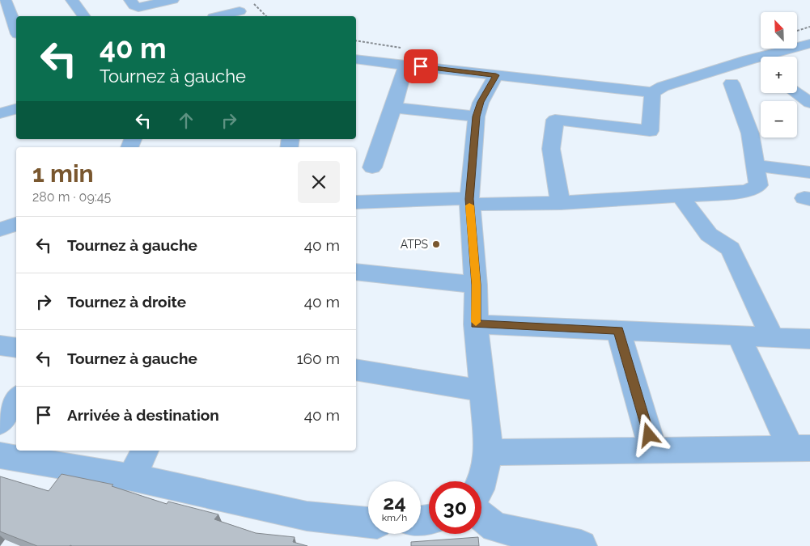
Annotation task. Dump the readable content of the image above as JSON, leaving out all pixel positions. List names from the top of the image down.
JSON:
{
  "places": ["ATPS"],
  "north": "top left",
  "page": {
    "map_buttons": ["+", "−"],
    "turn": ["40 m", "Tournez à gauche"],
    "heading": ["1 min", "280 m · 09:45"],
    "list": [
      {
        "name": "Tournez à gauche",
        "value": "40 m"
      },
      {
        "name": "Tournez à droite",
        "value": "40 m"
      },
      {
        "name": "Tournez à gauche",
        "value": "160 m"
      },
      {
        "name": "Arrivée à destination",
        "value": "40 m"
      }
    ],
    "speed": "24 km/h",
    "limit": "30"
  }
}
